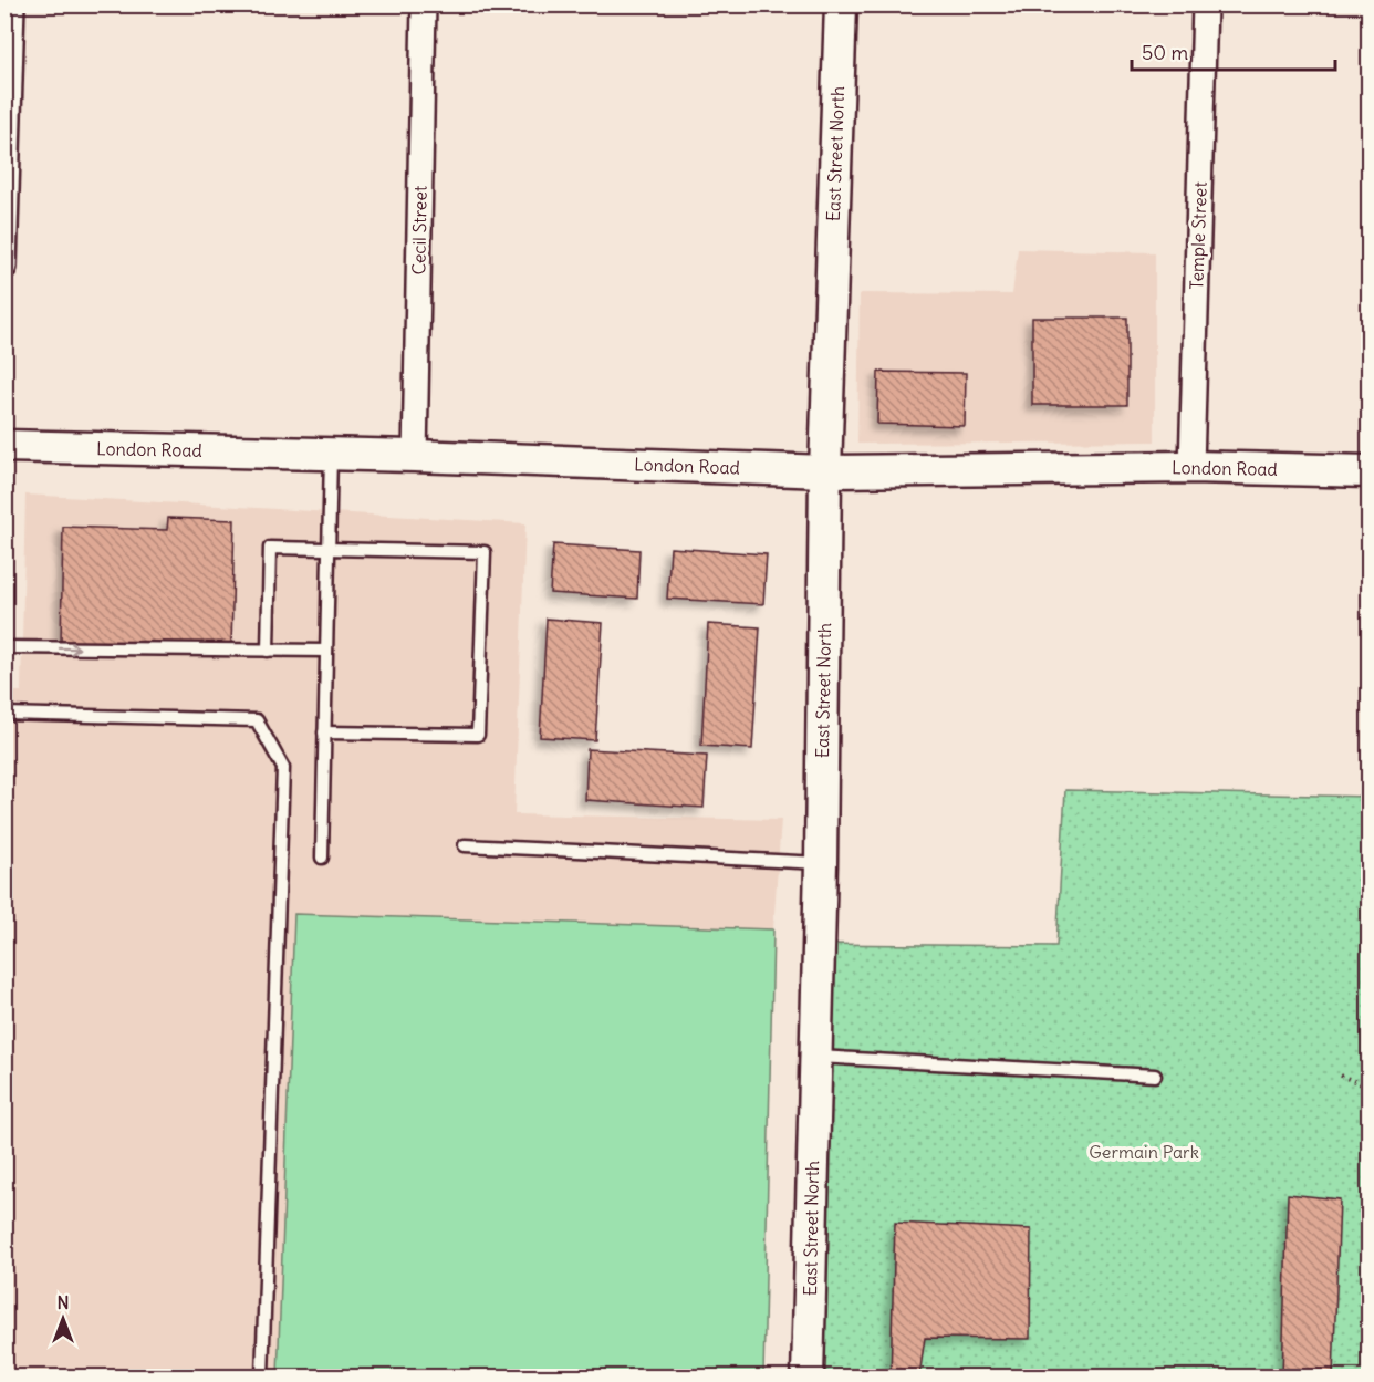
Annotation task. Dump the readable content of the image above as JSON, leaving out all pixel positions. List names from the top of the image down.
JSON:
{
  "streets": {
    "street": [
      "East Street North",
      "Cecil Street",
      "Temple Street",
      "London Road"
    ]
  },
  "crossings": [
    ["East Street North", "London Road"],
    ["Cecil Street", "London Road"],
    ["Temple Street", "London Road"]
  ],
  "parks": ["Germain Park"],
  "scale_bar": "50 m",
  "north": "top"
}
